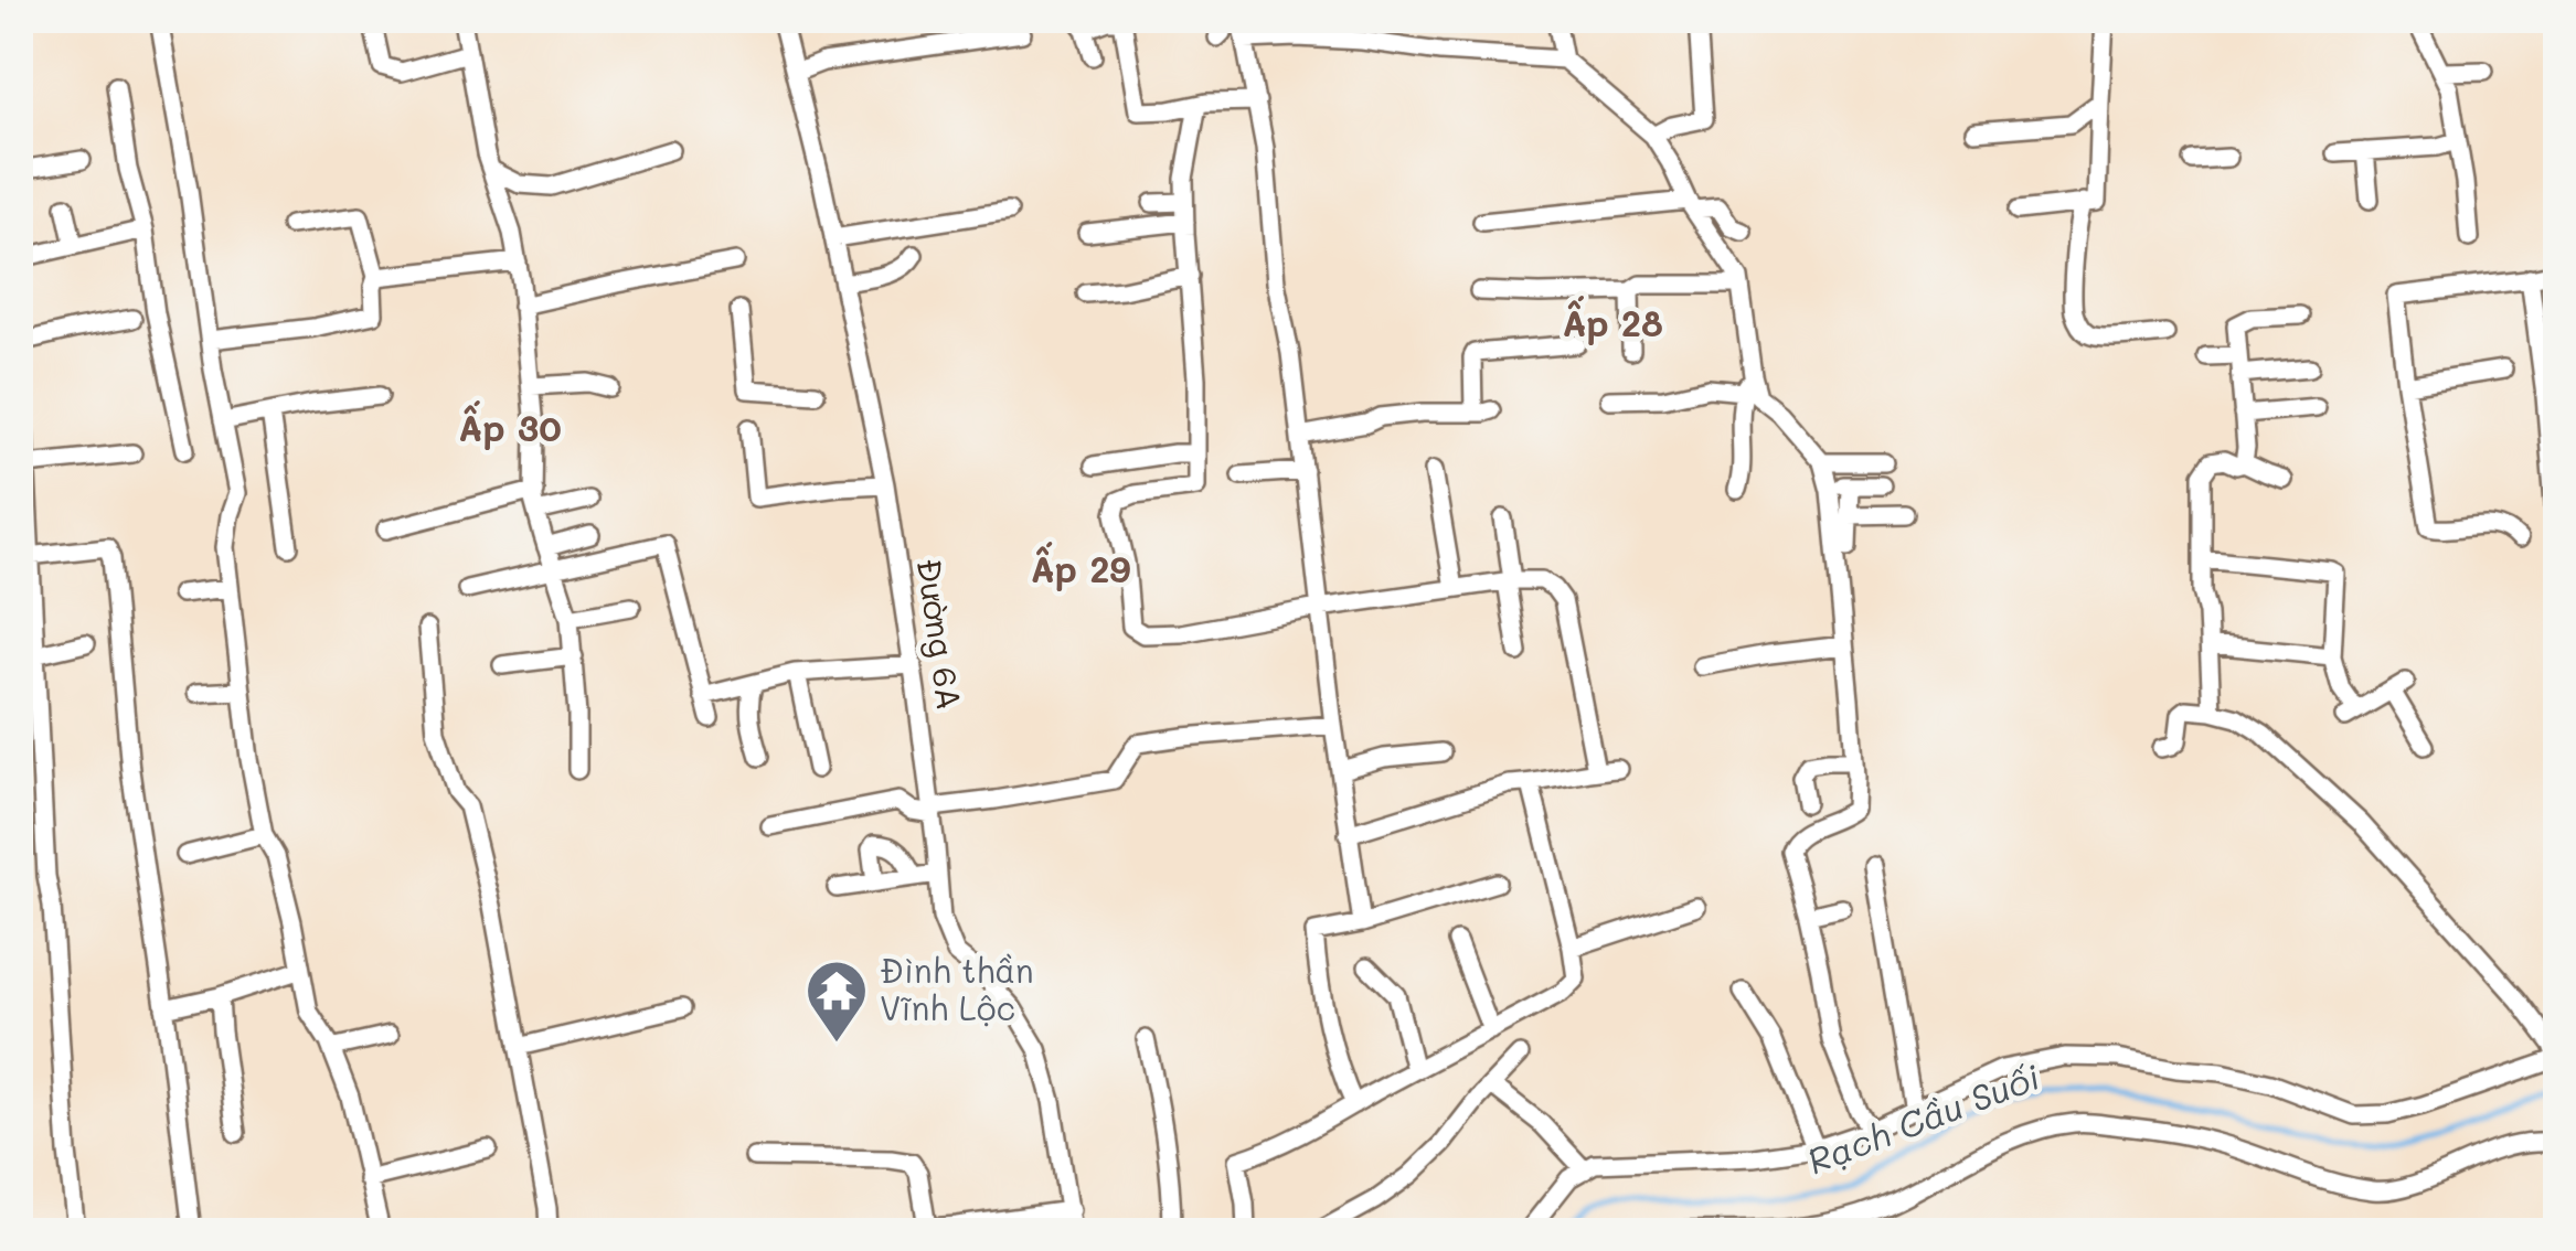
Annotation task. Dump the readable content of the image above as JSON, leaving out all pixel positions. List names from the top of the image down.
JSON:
{
  "streets": {
    "street": ["Đường 6A"]
  },
  "districts": ["Ấp 28", "Ấp 30", "Ấp 29"],
  "water": ["Rạch Cầu Suối"],
  "places": {
    "temple": ["Đình thần Vĩnh Lộc"]
  }
}
